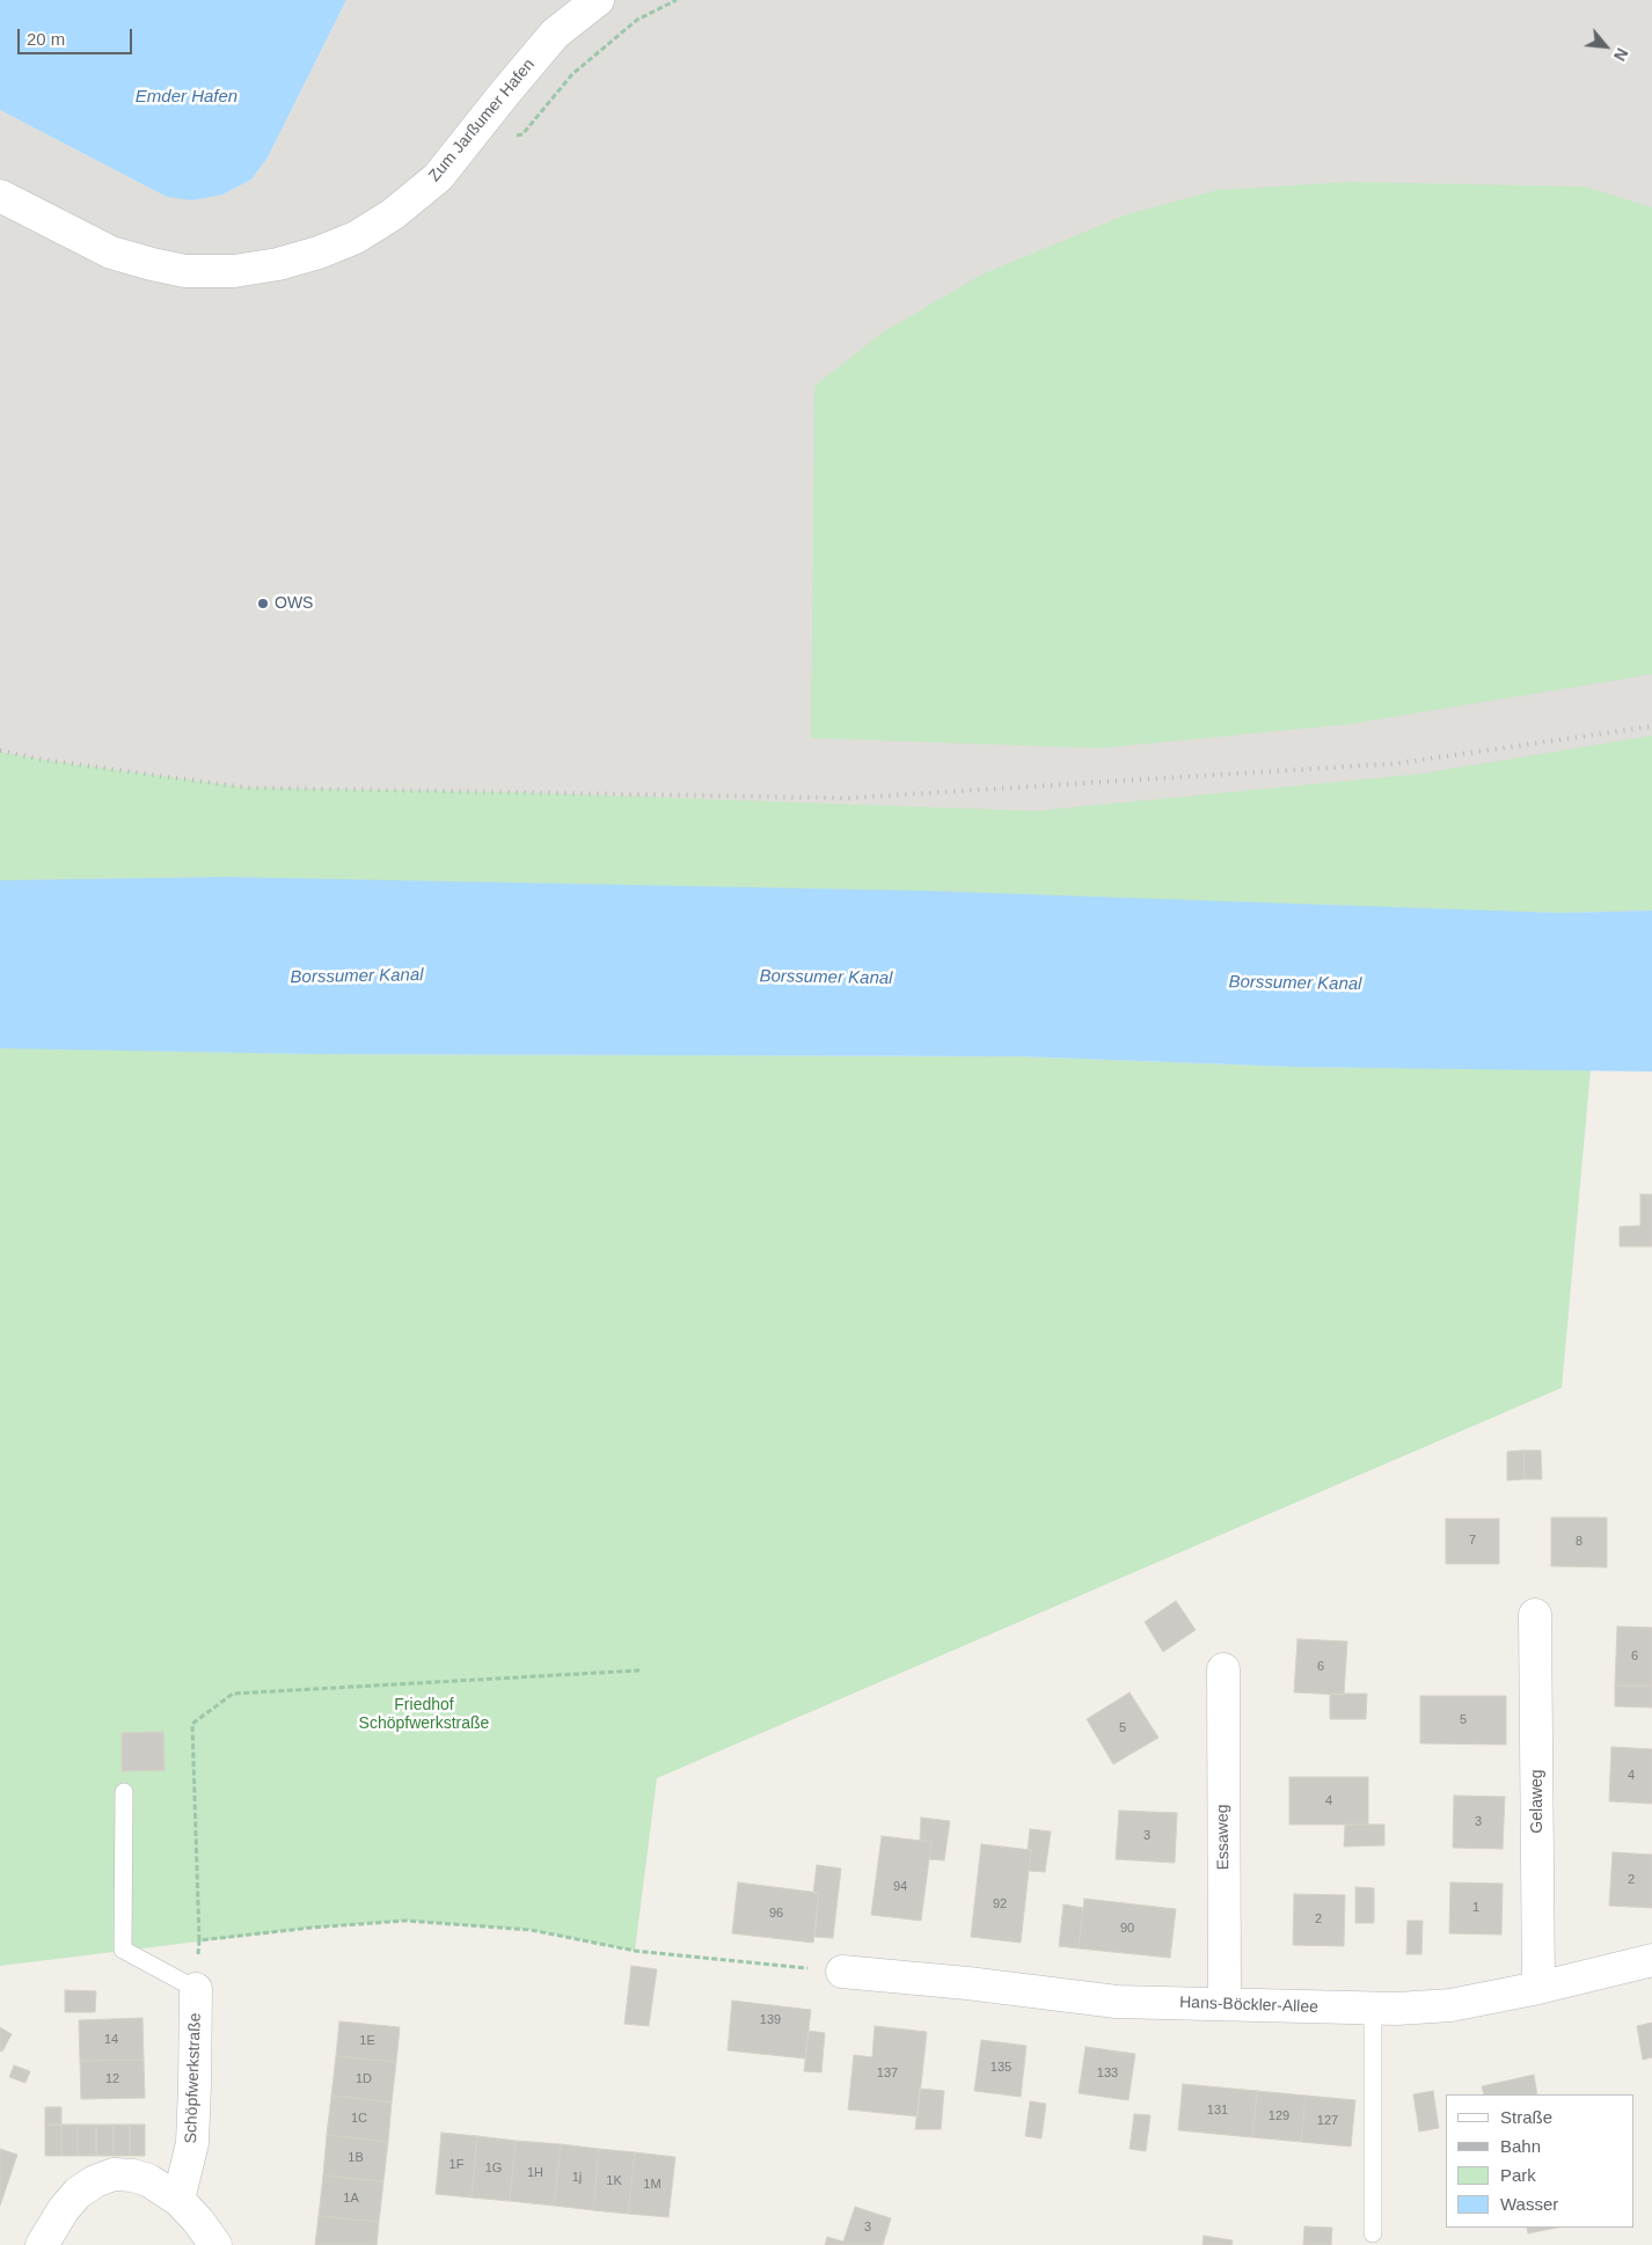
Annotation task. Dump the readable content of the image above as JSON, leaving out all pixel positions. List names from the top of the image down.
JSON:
{
  "streets": {
    "street": [
      "Zum Jarßumer Hafen",
      "Gelaweg",
      "Essaweg",
      "Hans-Böckler-Allee",
      "Schöpfwerkstraße"
    ]
  },
  "crossings": [
    ["Gelaweg", "Hans-Böckler-Allee"],
    ["Essaweg", "Hans-Böckler-Allee"]
  ],
  "water": ["Emder Hafen", "Borssumer Kanal"],
  "parks": ["Friedhof Schöpfwerkstraße"],
  "places": ["OWS"],
  "house_numbers": [
    "7",
    "8",
    "6",
    "6",
    "5",
    "5",
    "4",
    "4",
    "3",
    "3",
    "2",
    "94",
    "92",
    "1",
    "96",
    "2",
    "90",
    "139",
    "14",
    "1E",
    "135",
    "137",
    "133",
    "12",
    "1D",
    "131",
    "129",
    "1C",
    "127",
    "1B",
    "1F",
    "1G",
    "1H",
    "1j",
    "1K",
    "1M",
    "1A",
    "3"
  ],
  "legend": [
    "Straße",
    "Bahn",
    "Park",
    "Wasser"
  ],
  "scale_bar": "20 m",
  "north": "bottom right"
}
